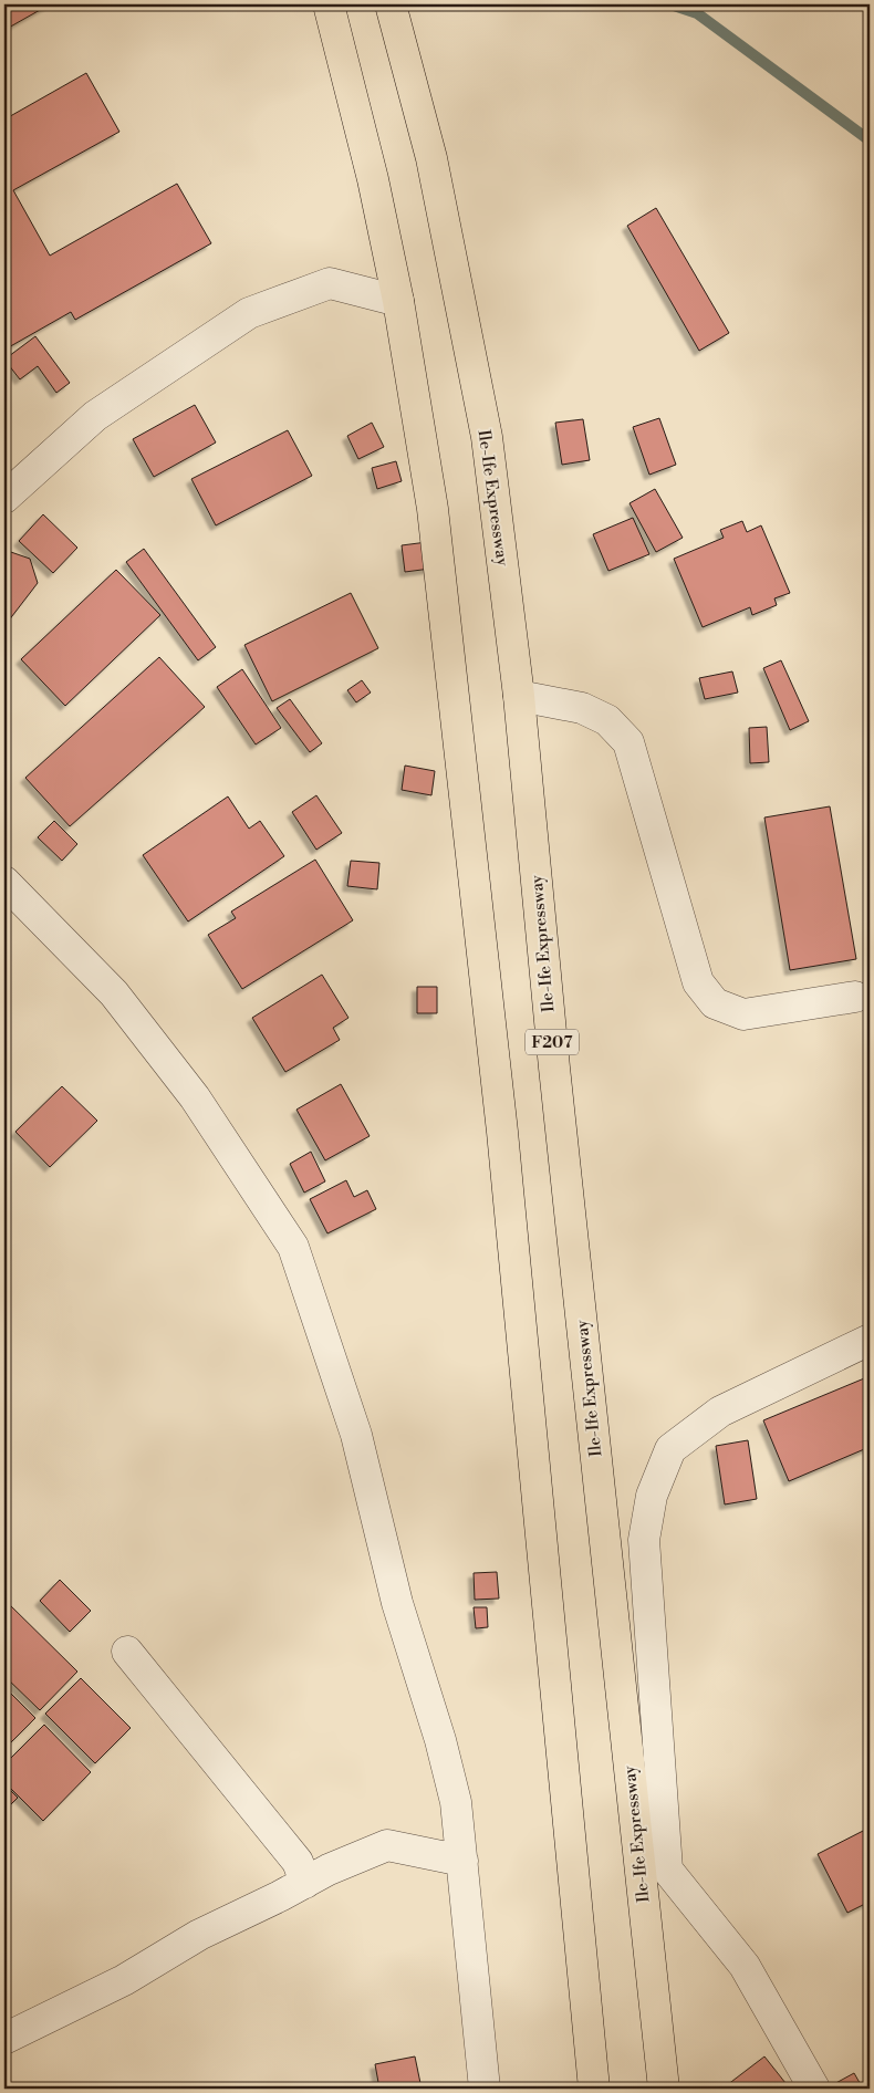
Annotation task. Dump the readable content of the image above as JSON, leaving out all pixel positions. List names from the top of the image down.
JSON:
{
  "streets": {
    "main road": ["Ile-Ife Expressway", "F207"]
  }
}
